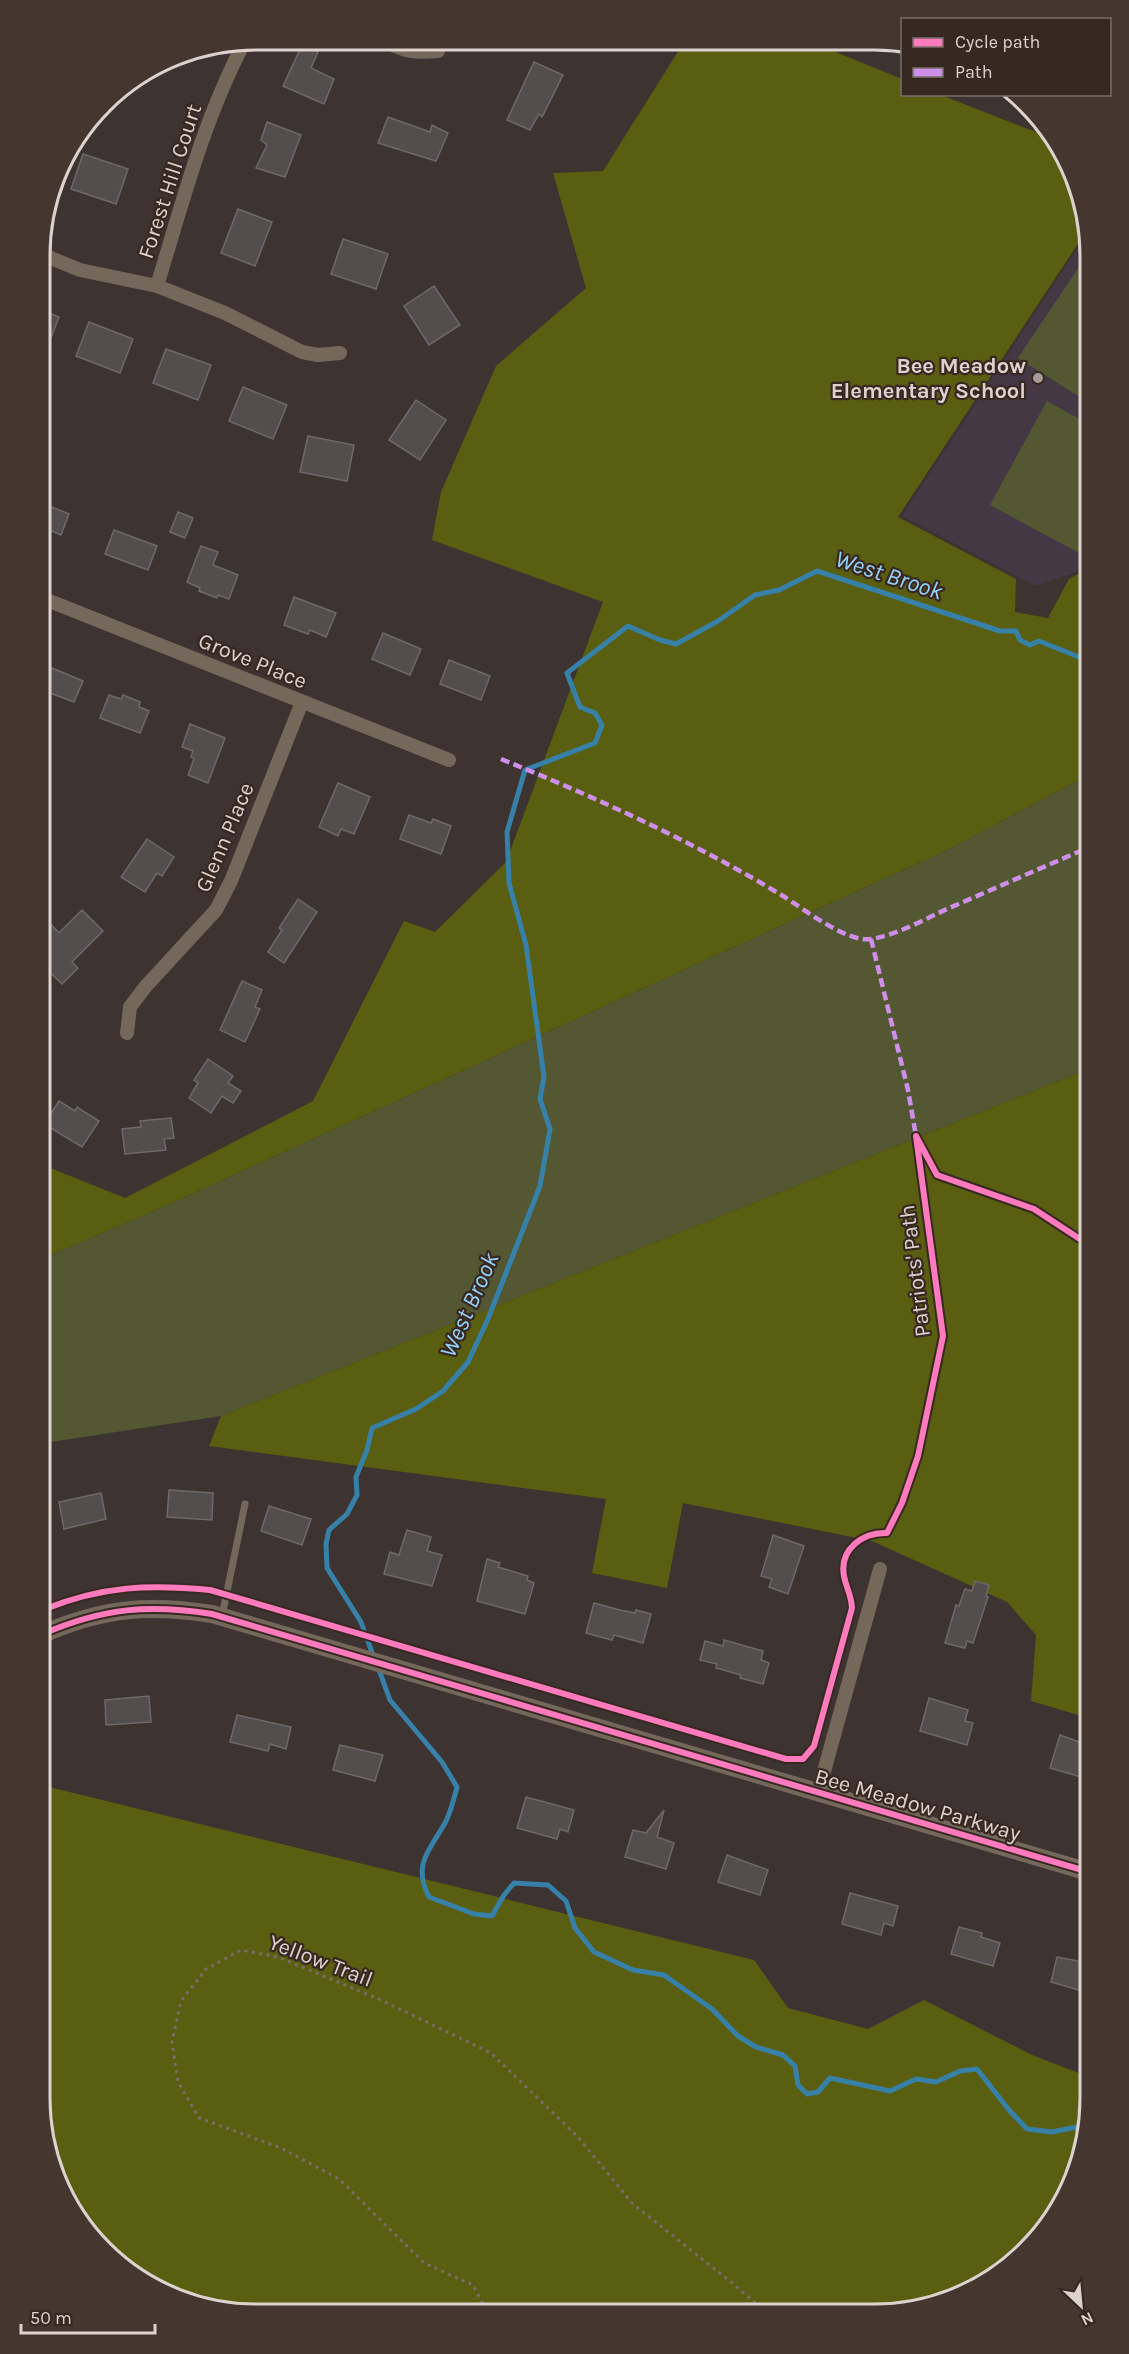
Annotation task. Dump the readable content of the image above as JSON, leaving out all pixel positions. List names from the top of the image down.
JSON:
{
  "streets": {
    "street": [
      "Forest Hill Court",
      "Grove Place",
      "Glenn Place",
      "Bee Meadow Parkway"
    ],
    "path": ["Yellow Trail"],
    "cycle path": ["Patriots' Path"]
  },
  "crossings": [
    ["Grove Place", "Glenn Place"]
  ],
  "water": ["West Brook"],
  "places": ["Bee Meadow Elementary School"],
  "legend": ["Cycle path", "Path"],
  "scale_bar": "50 m",
  "north": "bottom right"
}
